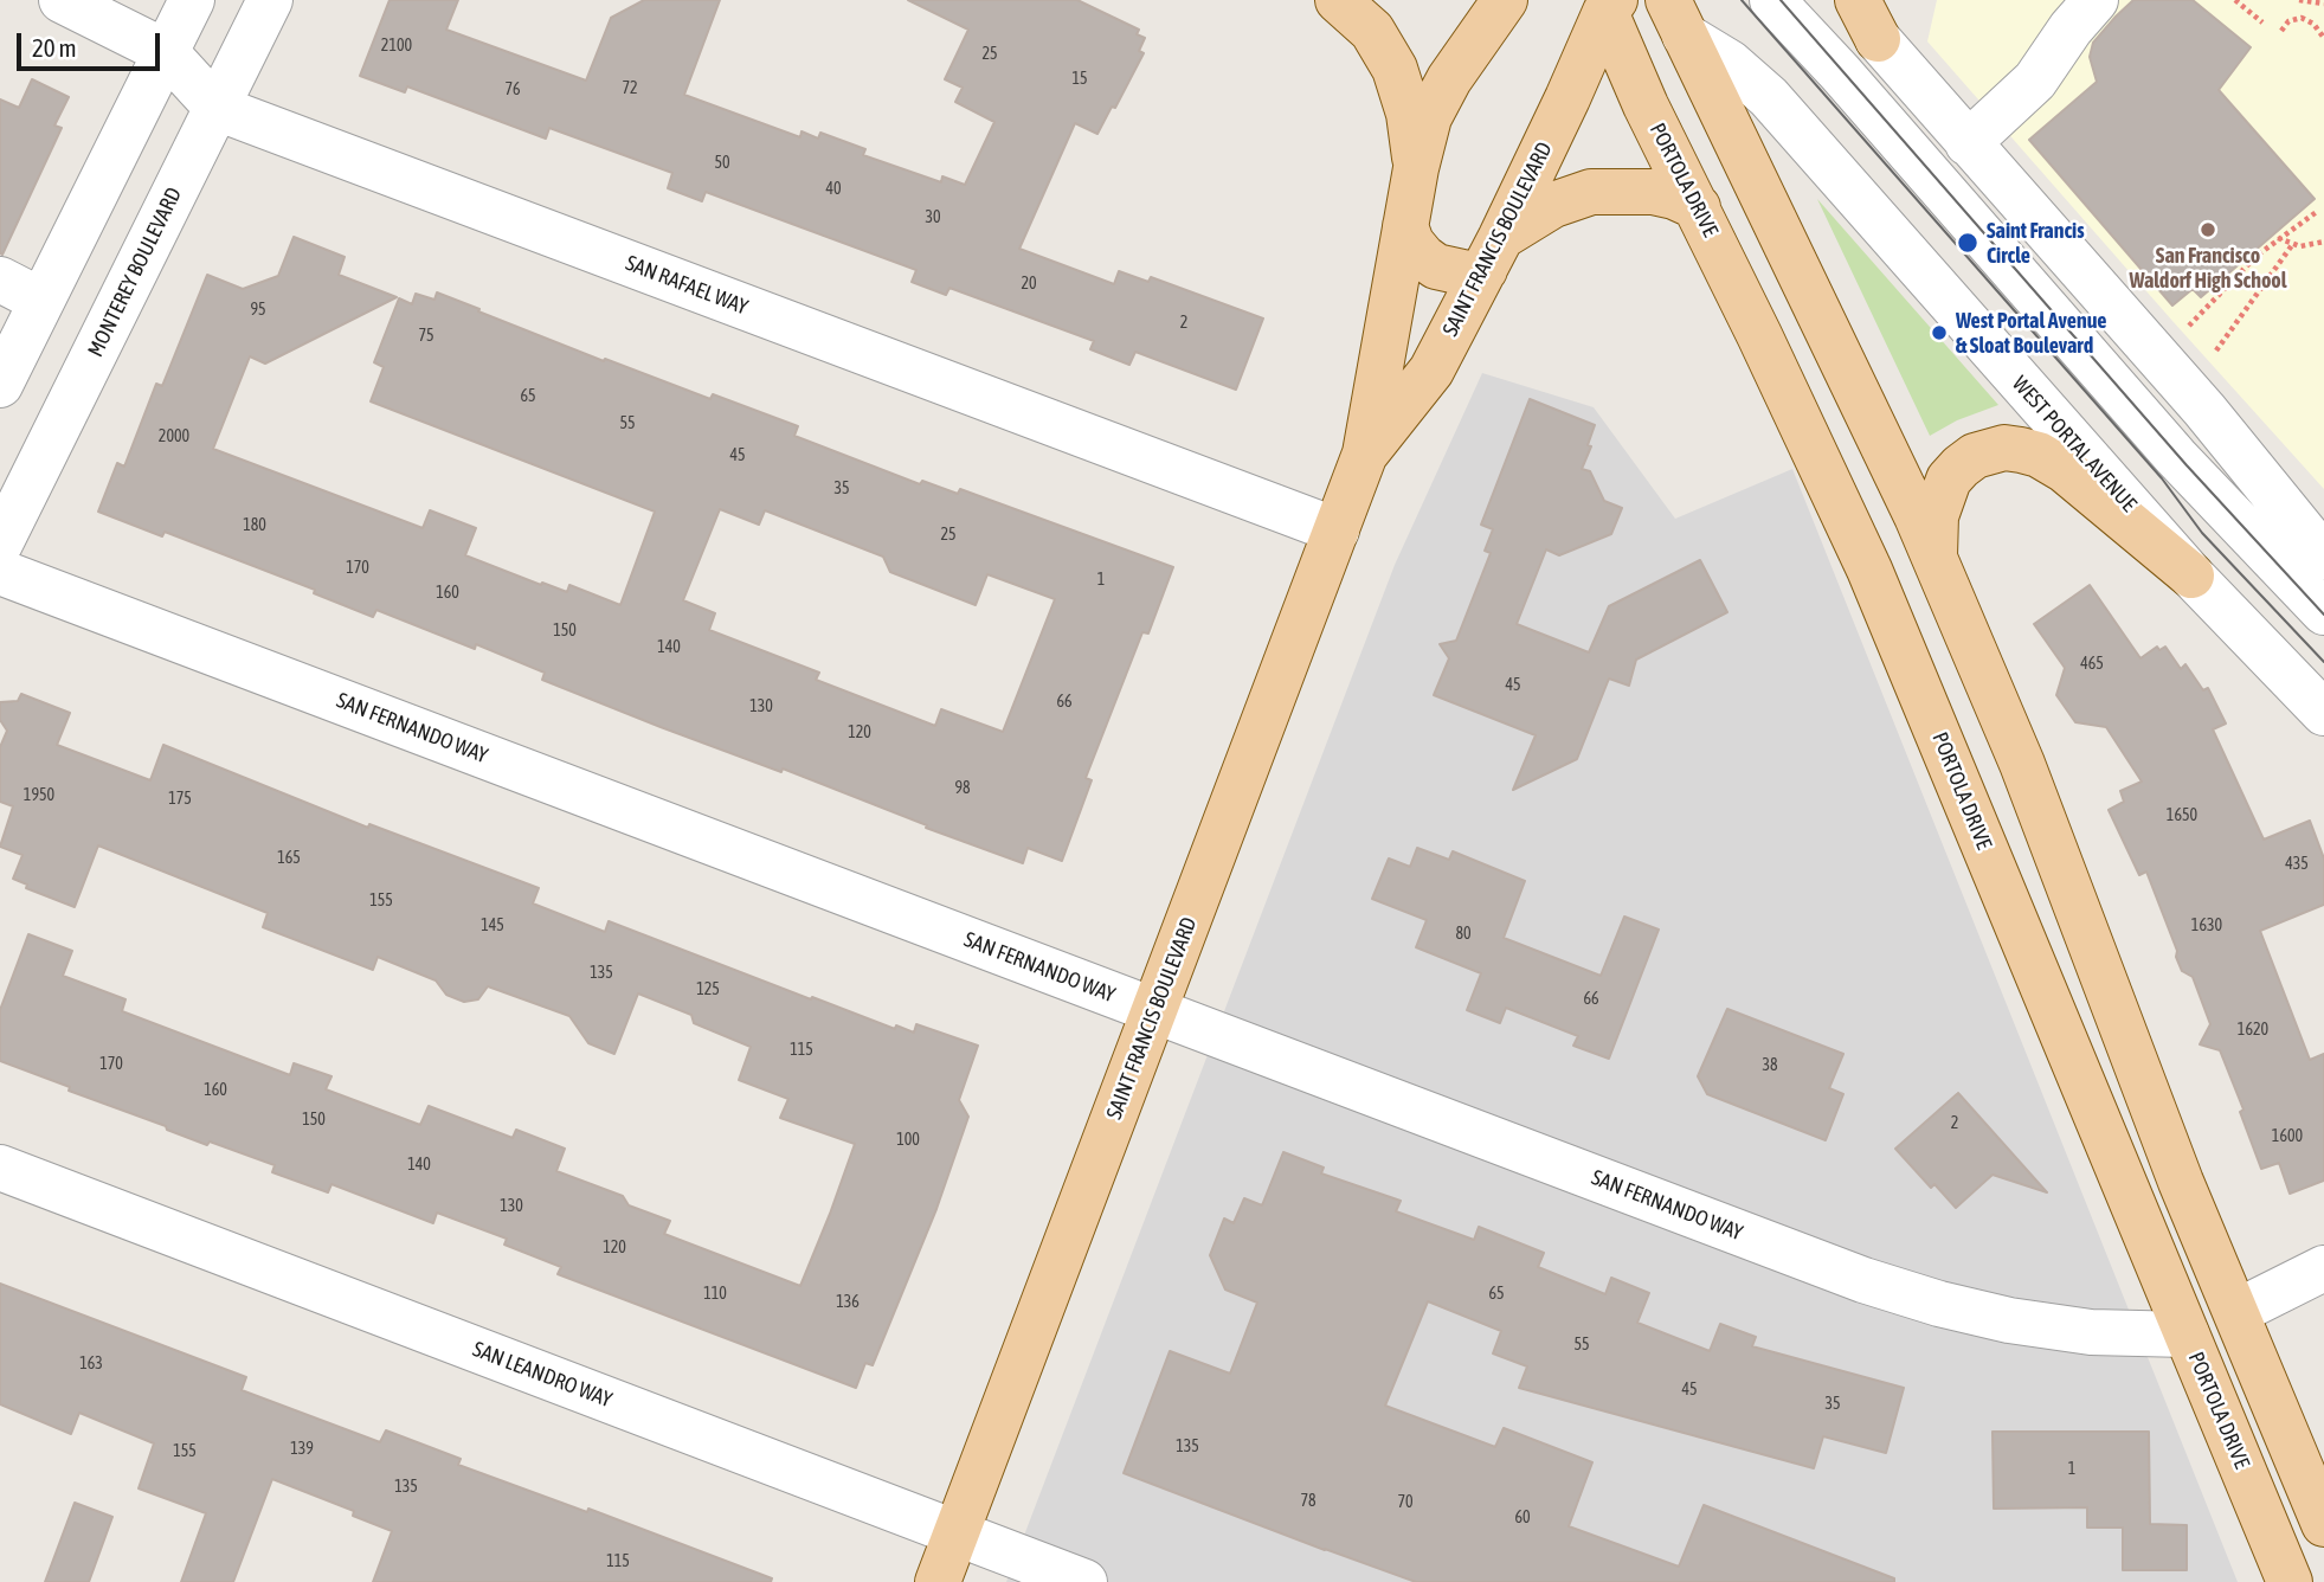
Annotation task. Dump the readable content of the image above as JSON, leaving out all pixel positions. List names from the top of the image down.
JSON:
{
  "streets": {
    "main road": ["PORTOLA DRIVE", "SAINT FRANCIS BOULEVARD"],
    "street": [
      "MONTEREY BOULEVARD",
      "SAN RAFAEL WAY",
      "WEST PORTAL AVENUE",
      "SAN FERNANDO WAY",
      "SAN LEANDRO WAY"
    ]
  },
  "crossings": [
    ["PORTOLA DRIVE", "SAINT FRANCIS BOULEVARD"],
    ["PORTOLA DRIVE", "SAN FERNANDO WAY"],
    ["SAINT FRANCIS BOULEVARD", "SAN RAFAEL WAY"],
    ["SAINT FRANCIS BOULEVARD", "SAN FERNANDO WAY"],
    ["SAINT FRANCIS BOULEVARD", "SAN LEANDRO WAY"],
    ["MONTEREY BOULEVARD", "SAN RAFAEL WAY"]
  ],
  "places": ["San Francisco Waldorf High School", "Saint Francis Circle", "West Portal Avenue & Sloat Boulevard"],
  "house_numbers": [
    "2100",
    "25",
    "15",
    "72",
    "76",
    "50",
    "40",
    "30",
    "20",
    "95",
    "2",
    "75",
    "65",
    "55",
    "2000",
    "45",
    "35",
    "180",
    "25",
    "170",
    "1",
    "160",
    "150",
    "140",
    "465",
    "45",
    "66",
    "130",
    "120",
    "98",
    "1950",
    "175",
    "1650",
    "165",
    "435",
    "155",
    "145",
    "1630",
    "80",
    "135",
    "125",
    "66",
    "1620",
    "115",
    "170",
    "38",
    "160",
    "150",
    "2",
    "1600",
    "100",
    "140",
    "130",
    "120",
    "110",
    "65",
    "136",
    "55",
    "163",
    "45",
    "35",
    "135",
    "139",
    "155",
    "1",
    "135",
    "78",
    "70",
    "60",
    "115"
  ],
  "scale_bar": "20 m"
}
